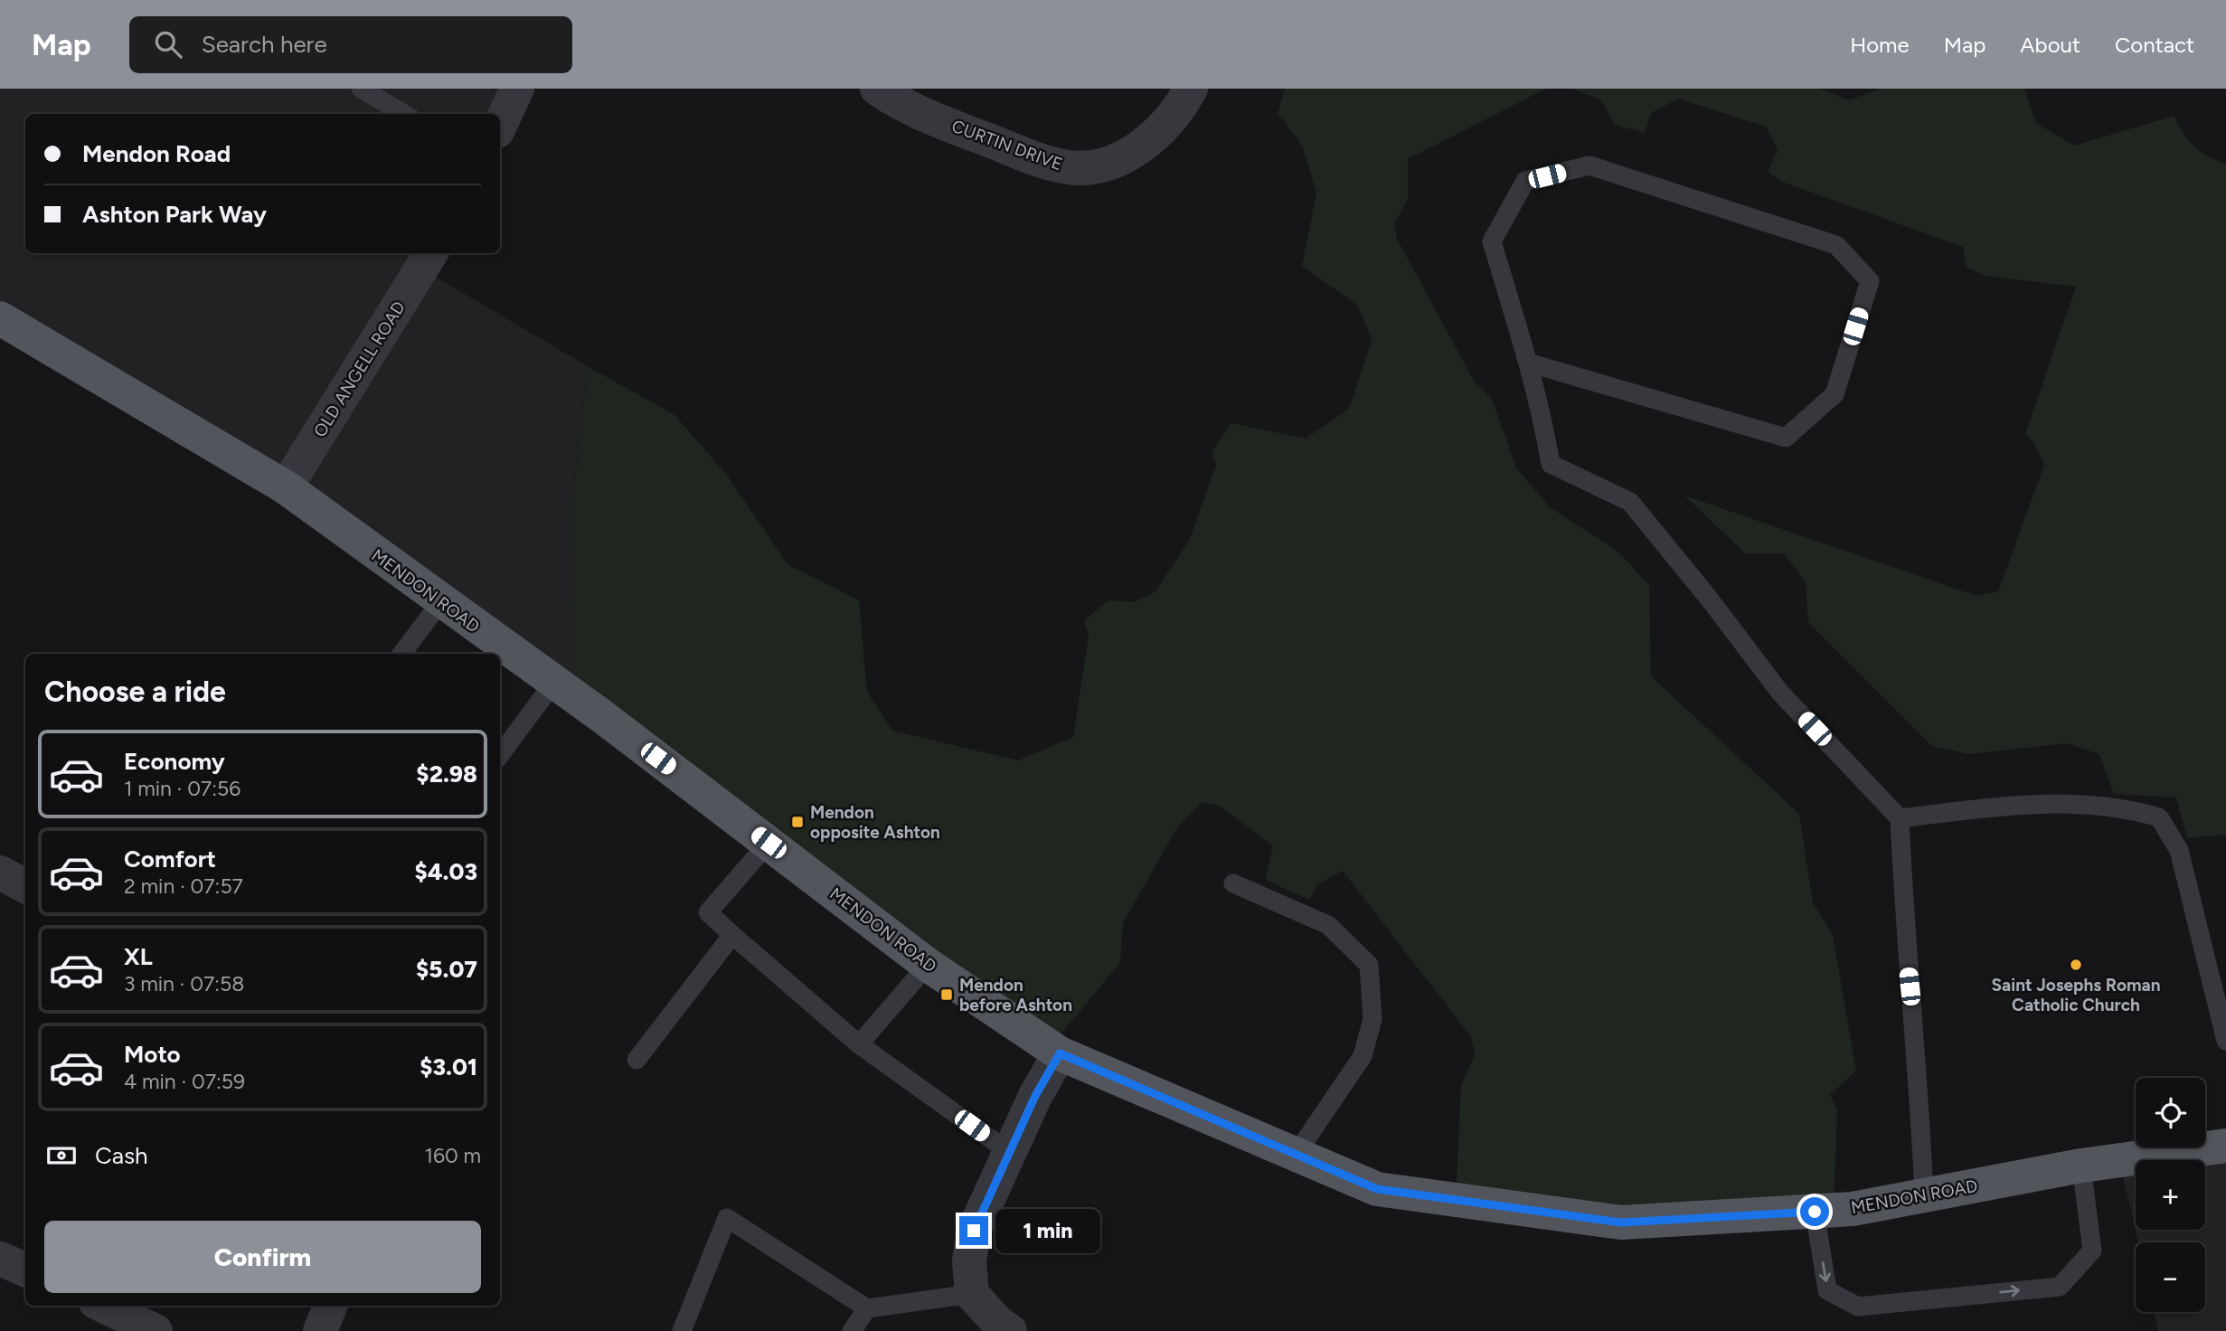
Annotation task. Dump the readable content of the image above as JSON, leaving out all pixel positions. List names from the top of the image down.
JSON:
{
  "streets": {
    "main road": ["MENDON ROAD"],
    "street": ["CURTIN DRIVE", "OLD ANGELL ROAD"]
  },
  "crossings": [
    ["OLD ANGELL ROAD", "MENDON ROAD"]
  ],
  "places": {
    "transit": ["Mendon opposite Ashton", "Mendon before Ashton"],
    "other": ["Saint Josephs Roman Catholic Church"]
  },
  "page": {
    "header": "Map",
    "search": "Search here",
    "nav": [
      "Home",
      "Map",
      "About",
      "Contact"
    ],
    "banner": ["Mendon Road", "Ashton Park Way"],
    "heading": "Choose a ride",
    "list": [
      {
        "name": "Economy",
        "note": "1 min · 07:56",
        "value": "$2.98"
      },
      {
        "name": "Comfort",
        "note": "2 min · 07:57",
        "value": "$4.03"
      },
      {
        "name": "XL",
        "note": "3 min · 07:58",
        "value": "$5.07"
      },
      {
        "name": "Moto",
        "note": "4 min · 07:59",
        "value": "$3.01"
      }
    ],
    "map_buttons": ["+", "−"],
    "pay": ["Cash", "160 m"],
    "buttons": "Confirm",
    "bubble": "1 min"
  }
}
